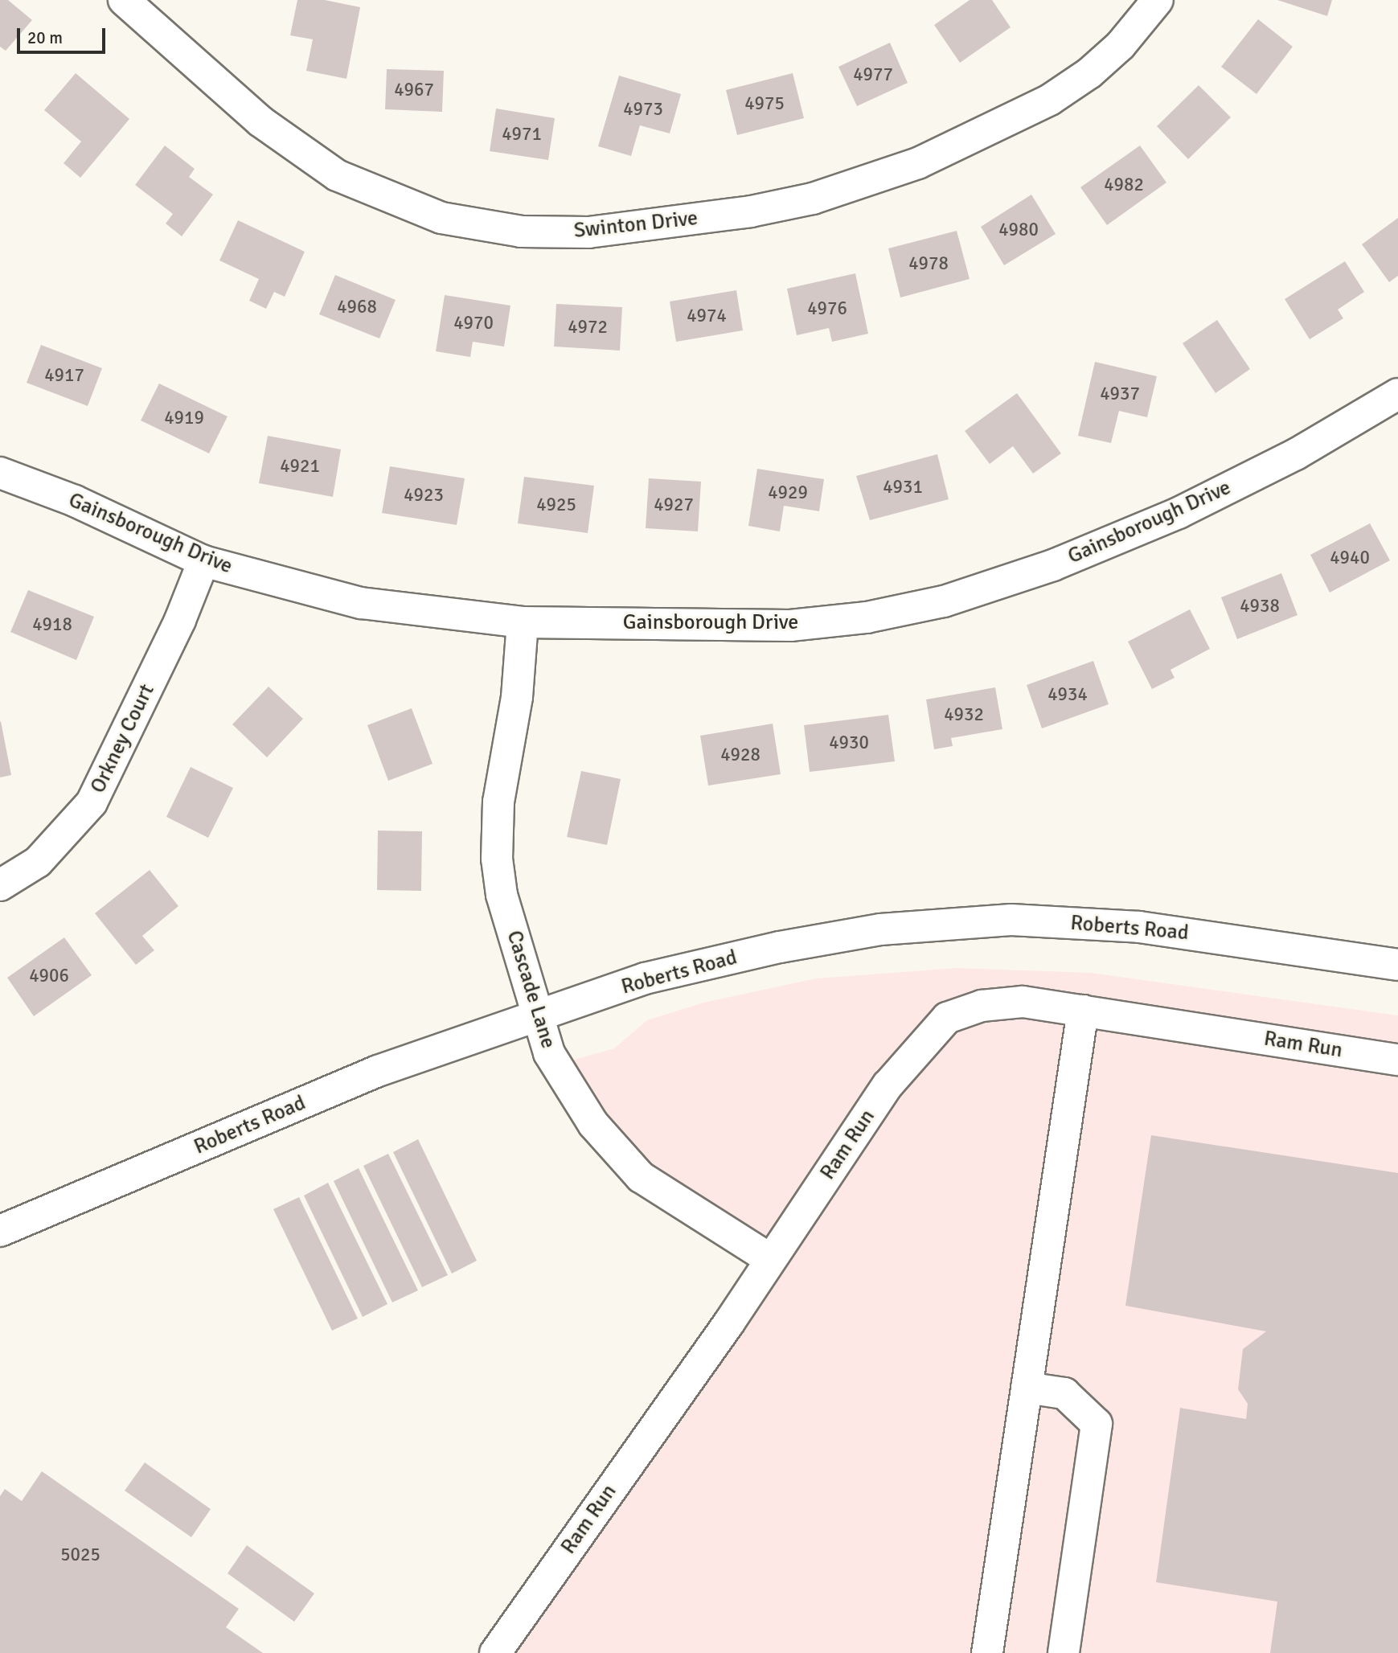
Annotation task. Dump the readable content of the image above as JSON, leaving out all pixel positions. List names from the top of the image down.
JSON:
{
  "streets": {
    "street": [
      "Swinton Drive",
      "Gainsborough Drive",
      "Orkney Court",
      "Roberts Road",
      "Cascade Lane",
      "Ram Run"
    ]
  },
  "crossings": [
    ["Gainsborough Drive", "Orkney Court"],
    ["Gainsborough Drive", "Cascade Lane"],
    ["Roberts Road", "Cascade Lane"],
    ["Cascade Lane", "Ram Run"]
  ],
  "house_numbers": [
    "4977",
    "4967",
    "4975",
    "4973",
    "4971",
    "4982",
    "4980",
    "4978",
    "4968",
    "4976",
    "4974",
    "4970",
    "4972",
    "4917",
    "4937",
    "4919",
    "4921",
    "4931",
    "4929",
    "4923",
    "4925",
    "4927",
    "4940",
    "4938",
    "4918",
    "4934",
    "4932",
    "4930",
    "4928",
    "4906",
    "5025"
  ],
  "scale_bar": "20 m"
}
